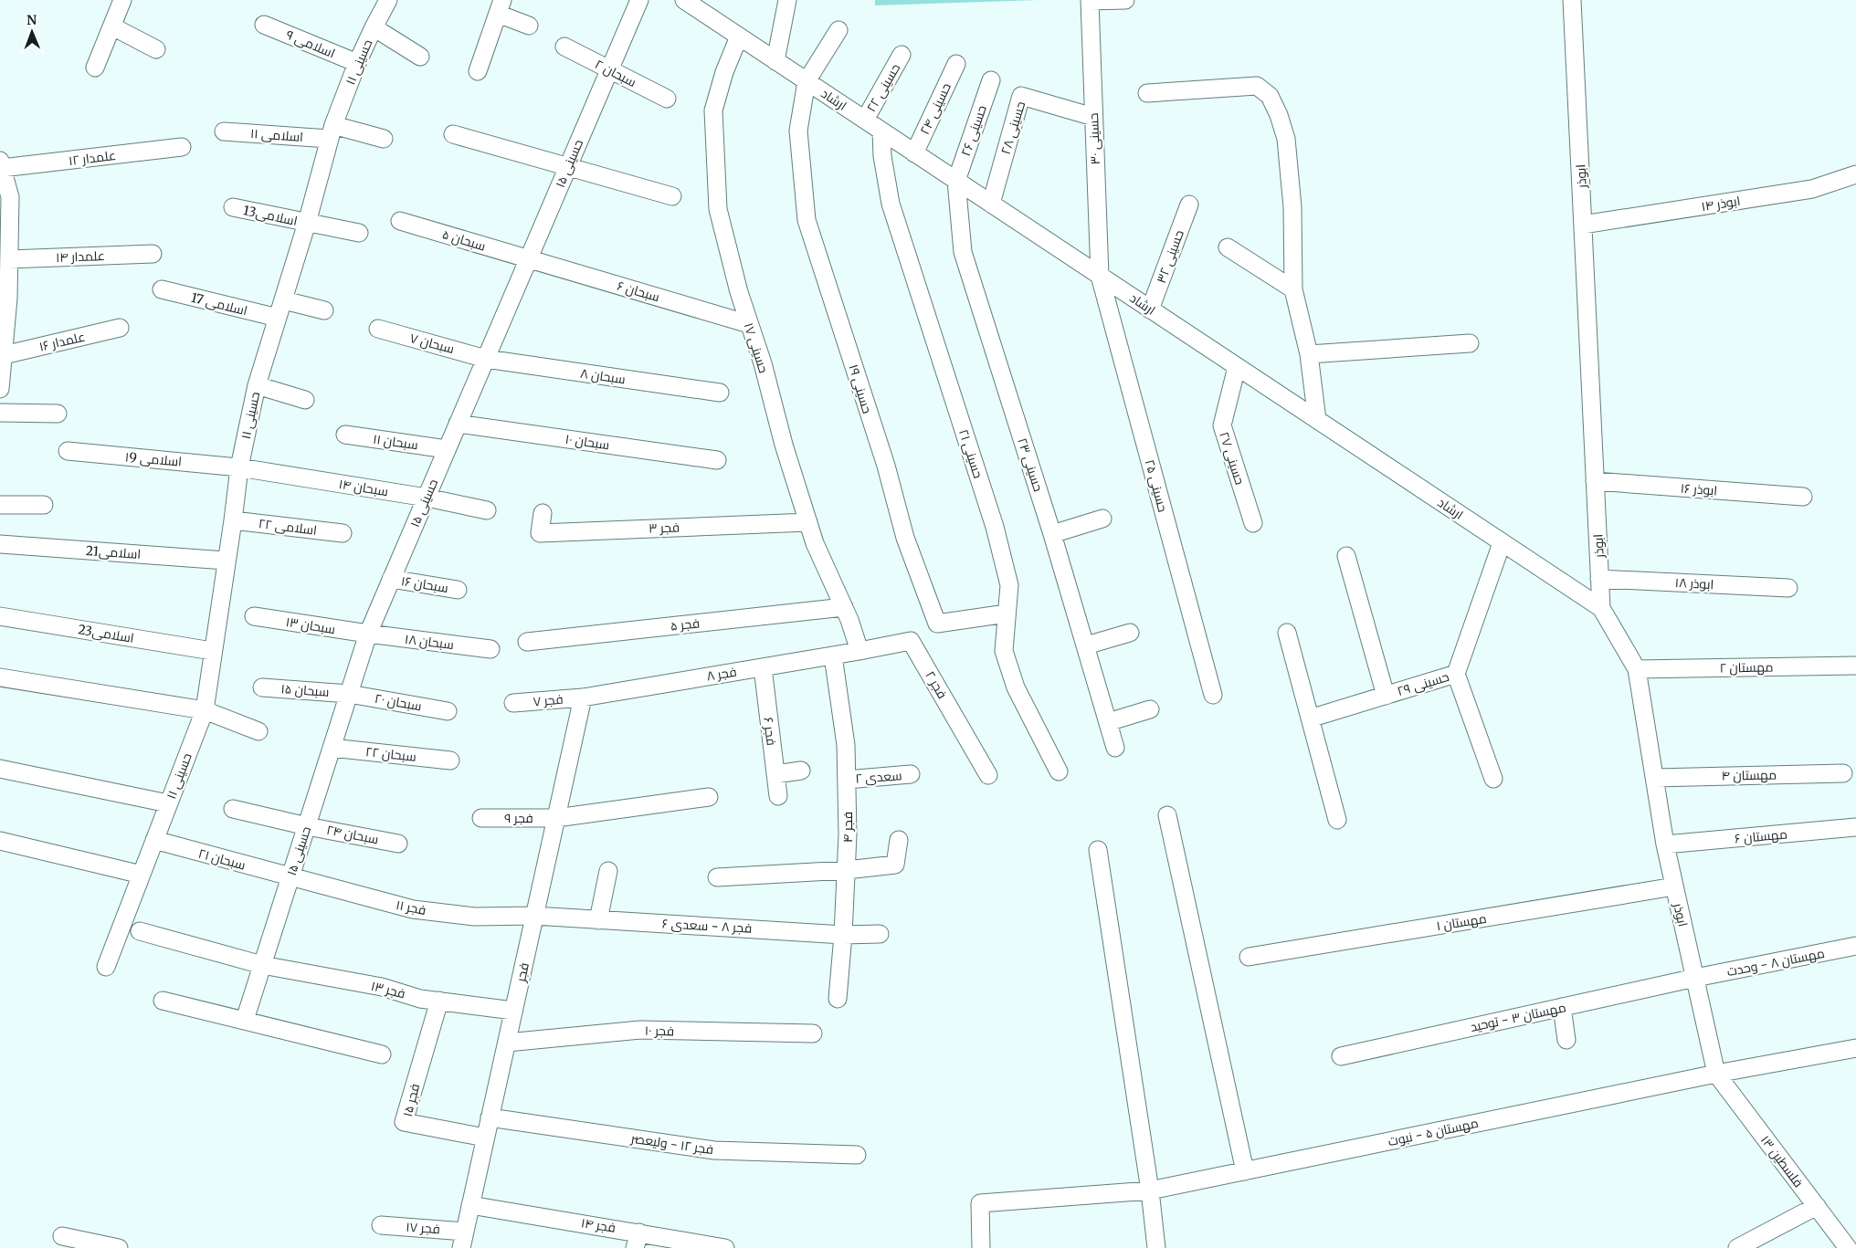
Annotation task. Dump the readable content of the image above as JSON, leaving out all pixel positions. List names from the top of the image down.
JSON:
{
  "streets": {
    "street": [
      "اسلامی ۹",
      "حسینی ۱۱",
      "سبحان ۲",
      "حسینی ۲۲",
      "ارشاد",
      "حسینی ۲۴",
      "حسینی ۲۸",
      "حسینی ۲۶",
      "اسلامی ۱۱",
      "حسینی ۳۰",
      "علمدار ۱۲",
      "حسینی ۱۵",
      "ابوذر",
      "ابوذر ۱۴",
      "اسلامی13",
      "سبحان ۵",
      "علمدار ۱۴",
      "حسینی ۳۲",
      "سبحان ۶",
      "اسلامی 17",
      "علمدار ۱۶",
      "سبحان ۷",
      "حسینی ۱۷",
      "سبحان ۸",
      "حسینی ۱۹",
      "سبحان ۱۱",
      "سبحان ۱۰",
      "حسینی ۲۱",
      "حسینی ۲۷",
      "اسلامی ۱9",
      "حسینی ۲۳",
      "حسینی ۲۵",
      "سبحان ۱۴",
      "ابوذر ۱۶",
      "اسلامی ۲۲",
      "فجر ۳",
      "اسلامی21",
      "ابوذر ۱۸",
      "سبحان ۱۶",
      "فجر ۵",
      "سبحان ۱۳",
      "اسلامی23",
      "سبحان ۱۸",
      "مهستان ۲",
      "فجر ۸",
      "حسینی ۲۹",
      "فجر ۲",
      "سبحان ۱۵",
      "فجر ۷",
      "سبحان ۲۰",
      "فجر ۶",
      "سبحان ۲۲",
      "مهستان ۴",
      "سعدی ۲",
      "فجر ۹",
      "فجر ۴",
      "سبحان ۲۴",
      "مهستان ۶",
      "سبحان ۲۱",
      "فجر ۱۱",
      "مهستان ۱",
      "فجر ۸ - سعدی ۶",
      "مهستان ۸ - وحدت",
      "فجر",
      "فجر ۱۳",
      "مهستان ۳ - توحید",
      "فجر ۱۰",
      "فجر ۱۵",
      "مهستان ۵ - نبوت",
      "فجر ۱۲ - ولیعصر",
      "فلسطین ۱۳",
      "فجر ۱۴",
      "فجر ۱۷"
    ]
  },
  "crossings": [
    ["اسلامی ۹", "حسینی ۱۱"],
    ["حسینی ۱۱", "اسلامی ۱۱"],
    ["حسینی ۱۱", "اسلامی13"],
    ["حسینی ۱۱", "اسلامی 17"],
    ["حسینی ۱۱", "اسلامی ۱9"],
    ["حسینی ۱۱", "سبحان ۱۴"],
    ["حسینی ۱۱", "اسلامی ۲۲"],
    ["حسینی ۱۱", "اسلامی21"],
    ["حسینی ۱۱", "اسلامی23"],
    ["حسینی ۱۱", "سبحان ۲۱"],
    ["سبحان ۲", "حسینی ۱۵"],
    ["حسینی ۲۲", "ارشاد"],
    ["ارشاد", "حسینی ۲۴"],
    ["ارشاد", "حسینی ۲۸"],
    ["ارشاد", "حسینی ۲۶"],
    ["ارشاد", "حسینی ۳۰"],
    ["ارشاد", "ابوذر"],
    ["ارشاد", "حسینی ۳۲"],
    ["ارشاد", "حسینی ۱۷"],
    ["ارشاد", "حسینی ۱۹"],
    ["ارشاد", "حسینی ۲۱"],
    ["ارشاد", "حسینی ۲۷"],
    ["ارشاد", "حسینی ۲۳"],
    ["ارشاد", "حسینی ۲۵"],
    ["ارشاد", "حسینی ۲۹"],
    ["حسینی ۲۸", "حسینی ۳۰"],
    ["حسینی ۲۶", "حسینی ۲۳"],
    ["حسینی ۳۰", "حسینی ۲۵"],
    ["حسینی ۱۵", "سبحان ۵"],
    ["حسینی ۱۵", "سبحان ۶"],
    ["حسینی ۱۵", "سبحان ۷"],
    ["حسینی ۱۵", "سبحان ۸"],
    ["حسینی ۱۵", "سبحان ۱۱"],
    ["حسینی ۱۵", "سبحان ۱۰"],
    ["حسینی ۱۵", "سبحان ۱۴"],
    ["حسینی ۱۵", "سبحان ۱۶"],
    ["حسینی ۱۵", "سبحان ۱۳"],
    ["حسینی ۱۵", "سبحان ۱۸"],
    ["حسینی ۱۵", "سبحان ۱۵"],
    ["حسینی ۱۵", "سبحان ۲۰"],
    ["حسینی ۱۵", "سبحان ۲۲"],
    ["حسینی ۱۵", "سبحان ۲۴"],
    ["حسینی ۱۵", "سبحان ۲۱"],
    ["حسینی ۱۵", "فجر ۱۱"],
    ["حسینی ۱۵", "فجر ۱۳"],
    ["ابوذر", "ابوذر ۱۴"],
    ["ابوذر", "ابوذر ۱۶"],
    ["ابوذر", "ابوذر ۱۸"],
    ["ابوذر", "مهستان ۲"],
    ["ابوذر", "مهستان ۴"],
    ["ابوذر", "مهستان ۶"],
    ["ابوذر", "مهستان ۱"],
    ["ابوذر", "مهستان ۸ - وحدت"],
    ["ابوذر", "مهستان ۳ - توحید"],
    ["ابوذر", "مهستان ۵ - نبوت"],
    ["ابوذر", "فلسطین ۱۳"],
    ["سبحان ۵", "سبحان ۶"],
    ["سبحان ۶", "حسینی ۱۷"],
    ["سبحان ۷", "سبحان ۸"],
    ["حسینی ۱۷", "فجر ۳"],
    ["حسینی ۱۷", "فجر ۵"],
    ["حسینی ۱۷", "فجر ۸"],
    ["حسینی ۱۷", "فجر ۲"],
    ["حسینی ۱۹", "حسینی ۲۱"],
    ["اسلامی ۱9", "سبحان ۱۴"],
    ["سبحان ۱۳", "سبحان ۱۸"],
    ["فجر ۸", "فجر ۲"],
    ["فجر ۸", "فجر ۷"],
    ["فجر ۸", "فجر ۶"],
    ["فجر ۸", "فجر ۴"],
    ["فجر ۸", "فجر"],
    ["سبحان ۱۵", "سبحان ۲۰"],
    ["فجر ۷", "فجر"],
    ["سعدی ۲", "فجر ۴"],
    ["فجر ۹", "فجر"],
    ["فجر ۴", "فجر ۸ - سعدی ۶"],
    ["سبحان ۲۱", "فجر ۱۱"],
    ["فجر ۱۱", "فجر ۸ - سعدی ۶"],
    ["فجر ۱۱", "فجر"],
    ["فجر ۸ - سعدی ۶", "فجر"],
    ["مهستان ۸ - وحدت", "مهستان ۳ - توحید"],
    ["فجر", "فجر ۱۳"],
    ["فجر", "فجر ۱۰"],
    ["فجر", "فجر ۱۵"],
    ["فجر", "فجر ۱۲ - ولیعصر"],
    ["فجر", "فجر ۱۴"],
    ["فجر", "فجر ۱۷"],
    ["فجر ۱۳", "فجر ۱۵"],
    ["مهستان ۵ - نبوت", "فلسطین ۱۳"]
  ],
  "north": "top"
}
